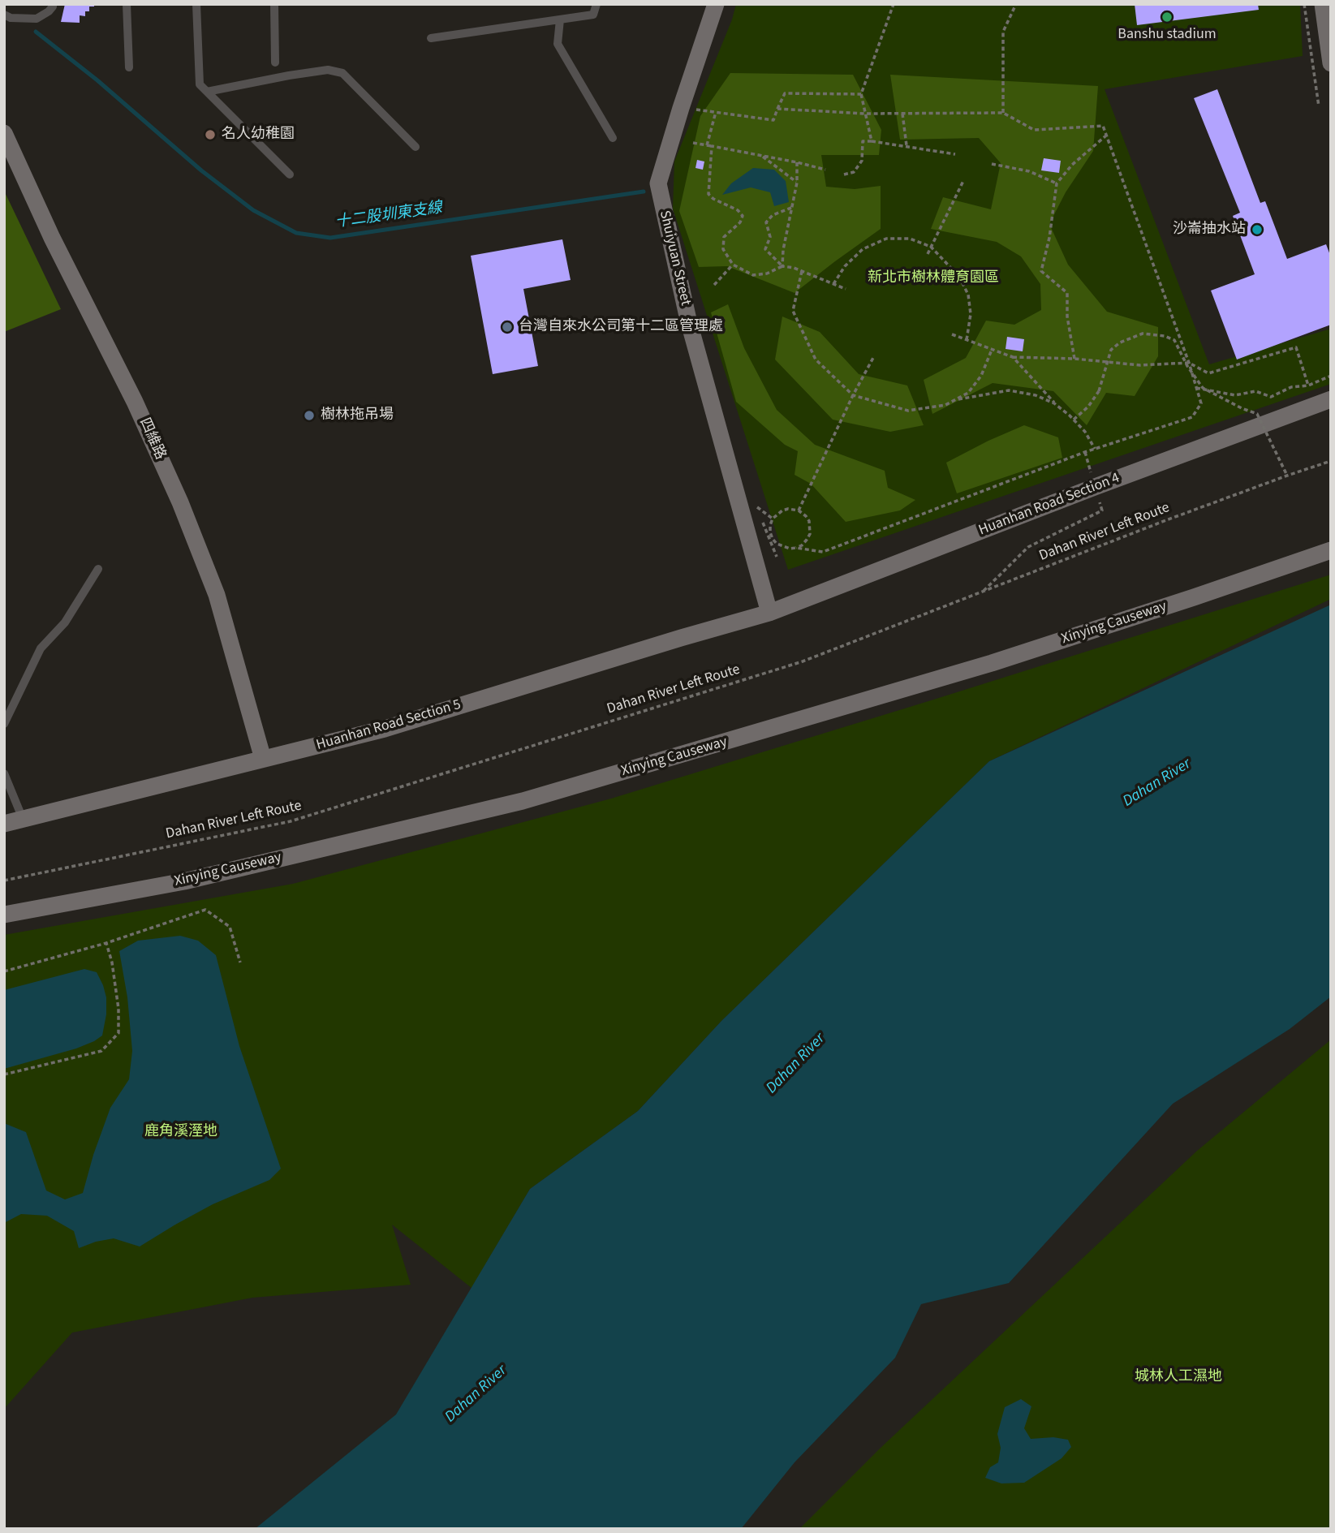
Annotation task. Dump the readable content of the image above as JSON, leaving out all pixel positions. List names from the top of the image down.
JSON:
{
  "streets": {
    "street": [
      "Shuiyuan Street",
      "四維路",
      "Huanhan Road Section 4",
      "Xinying Causeway",
      "Huanhan Road Section 5"
    ],
    "path": ["Dahan River Left Route"]
  },
  "crossings": [
    ["Shuiyuan Street", "Huanhan Road Section 4"],
    ["Shuiyuan Street", "Huanhan Road Section 5"],
    ["四維路", "Huanhan Road Section 5"],
    ["Huanhan Road Section 4", "Huanhan Road Section 5"]
  ],
  "water": ["十二股圳東支線", "Dahan River"],
  "parks": ["新北市樹林體育園區", "鹿角溪溼地", "城林人工濕地"],
  "places": [
    "Banshu stadium",
    "名人幼稚園",
    "沙崙抽水站",
    "台灣自來水公司第十二區管理處",
    "樹林拖吊場"
  ]
}
